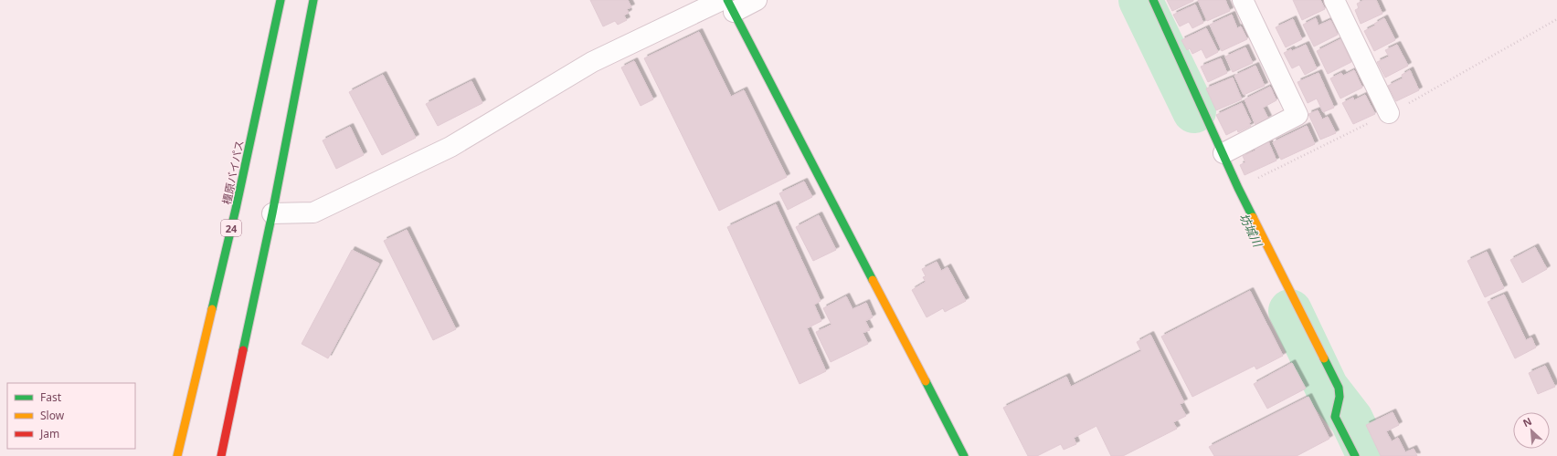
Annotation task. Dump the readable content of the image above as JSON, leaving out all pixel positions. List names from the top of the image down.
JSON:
{
  "streets": {
    "main road": ["橿原バイパス", "24"]
  },
  "water": ["坊城川"],
  "legend": ["Fast", "Slow", "Jam"],
  "north": "top left"
}
